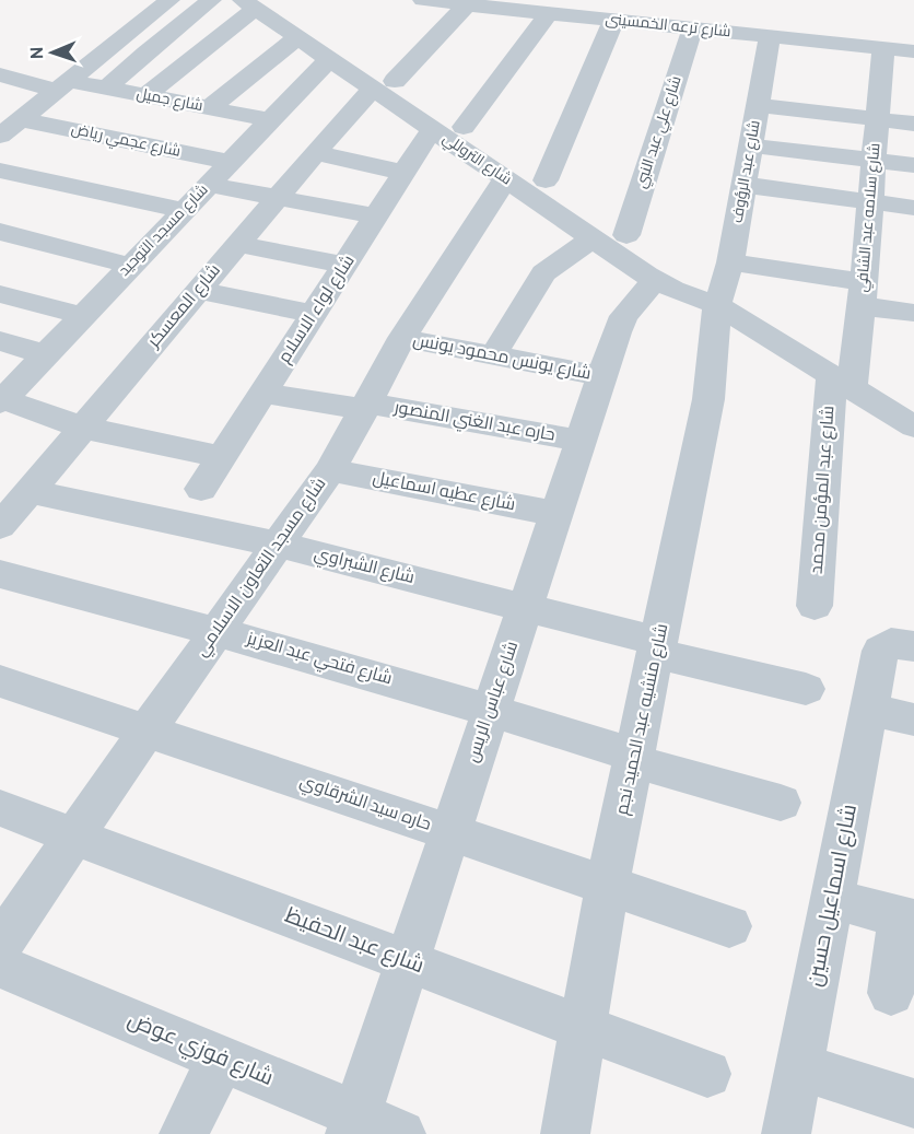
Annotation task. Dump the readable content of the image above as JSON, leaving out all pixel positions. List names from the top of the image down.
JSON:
{
  "streets": {
    "street": [
      "شارع ترعه الخمسينى",
      "شارع جميل",
      "شارع علي عبد النبي",
      "شارع عجمي رياض",
      "شارع التروللي",
      "شارع عبد الرؤوف",
      "شارع سلامه عبد الشافي",
      "شارع مسجد التوحيد",
      "شارع المعسكر",
      "شارع لواء الاسلام",
      "شارع يونس محمود يونس",
      "حاره عبد الغني المنصور",
      "شارع عبد المؤمن محمد",
      "شارع عطيه اسماعيل",
      "شارع الشبراوي",
      "شارع مسجد التعاون الاسلامي",
      "شارع فتحي عبد العزيز",
      "شارع عباس الريس",
      "شارع منشيه عبد الحميد نجم",
      "حاره سيد الشرقاوي",
      "شارع اسماعيل حسين",
      "شارع عبد الحفيظ",
      "شارع فوزي عوض"
    ]
  },
  "crossings": [
    ["شارع ترعه الخمسينى", "شارع علي عبد النبي"],
    ["شارع ترعه الخمسينى", "شارع عبد الرؤوف"],
    ["شارع ترعه الخمسينى", "شارع سلامه عبد الشافي"],
    ["شارع ترعه الخمسينى", "شارع المعسكر"],
    ["شارع جميل", "شارع مسجد التوحيد"],
    ["شارع علي عبد النبي", "شارع التروللي"],
    ["شارع عجمي رياض", "شارع مسجد التوحيد"],
    ["شارع التروللي", "شارع عبد الرؤوف"],
    ["شارع التروللي", "شارع سلامه عبد الشافي"],
    ["شارع التروللي", "شارع مسجد التوحيد"],
    ["شارع التروللي", "شارع المعسكر"],
    ["شارع التروللي", "شارع لواء الاسلام"],
    ["شارع التروللي", "شارع عبد المؤمن محمد"],
    ["شارع التروللي", "شارع مسجد التعاون الاسلامي"],
    ["شارع التروللي", "شارع عباس الريس"],
    ["شارع التروللي", "شارع منشيه عبد الحميد نجم"],
    ["شارع عبد الرؤوف", "شارع منشيه عبد الحميد نجم"],
    ["شارع سلامه عبد الشافي", "شارع عبد المؤمن محمد"],
    ["شارع المعسكر", "شارع الشبراوي"],
    ["شارع لواء الاسلام", "حاره عبد الغني المنصور"],
    ["شارع يونس محمود يونس", "شارع مسجد التعاون الاسلامي"],
    ["شارع يونس محمود يونس", "شارع عباس الريس"],
    ["حاره عبد الغني المنصور", "شارع مسجد التعاون الاسلامي"],
    ["حاره عبد الغني المنصور", "شارع عباس الريس"],
    ["شارع عطيه اسماعيل", "شارع مسجد التعاون الاسلامي"],
    ["شارع عطيه اسماعيل", "شارع عباس الريس"],
    ["شارع الشبراوي", "شارع مسجد التعاون الاسلامي"],
    ["شارع الشبراوي", "شارع عباس الريس"],
    ["شارع الشبراوي", "شارع منشيه عبد الحميد نجم"],
    ["شارع مسجد التعاون الاسلامي", "شارع فتحي عبد العزيز"],
    ["شارع مسجد التعاون الاسلامي", "حاره سيد الشرقاوي"],
    ["شارع مسجد التعاون الاسلامي", "شارع عبد الحفيظ"],
    ["شارع فتحي عبد العزيز", "شارع عباس الريس"],
    ["شارع فتحي عبد العزيز", "شارع منشيه عبد الحميد نجم"],
    ["شارع عباس الريس", "حاره سيد الشرقاوي"],
    ["شارع عباس الريس", "شارع عبد الحفيظ"],
    ["شارع عباس الريس", "شارع فوزي عوض"],
    ["شارع منشيه عبد الحميد نجم", "حاره سيد الشرقاوي"],
    ["شارع منشيه عبد الحميد نجم", "شارع عبد الحفيظ"]
  ],
  "north": "left"
}
